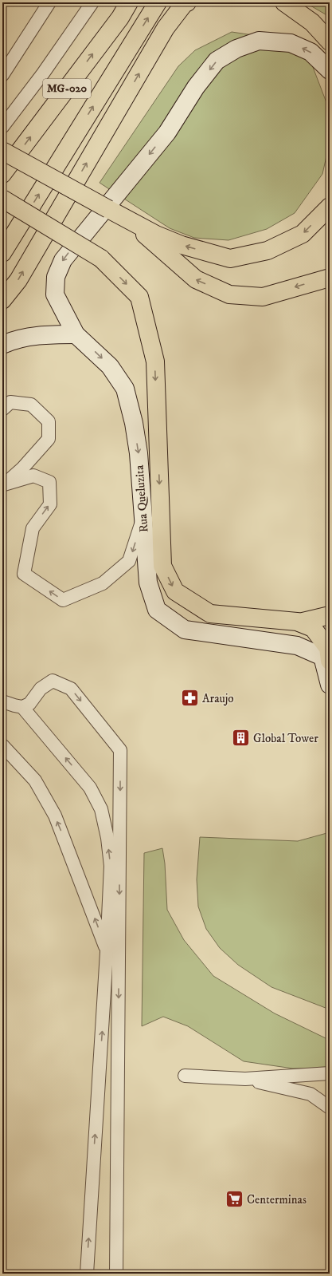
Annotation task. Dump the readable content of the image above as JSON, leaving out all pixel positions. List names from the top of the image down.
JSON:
{
  "streets": {
    "highway": ["MG-020"],
    "main road": ["Rua Queluzita"]
  },
  "places": {
    "pharmacy": ["Araujo"],
    "building": ["Global Tower"],
    "supermarket": ["Centerminas"]
  }
}
